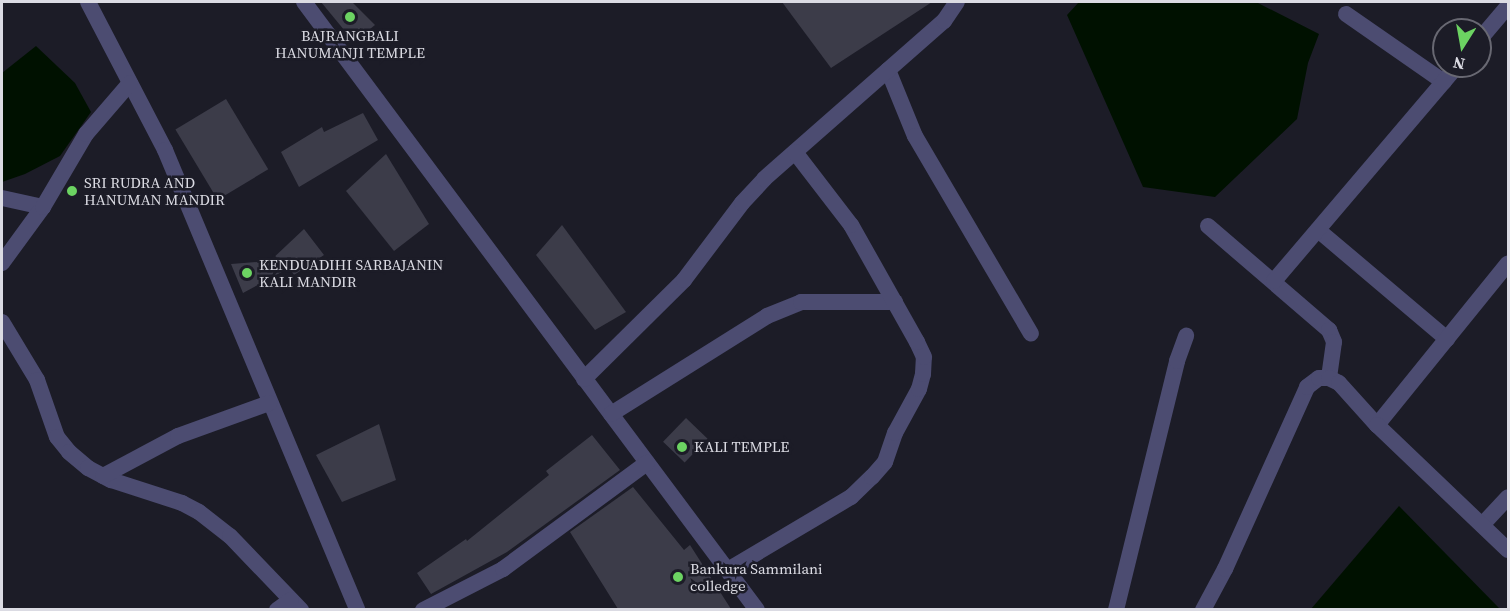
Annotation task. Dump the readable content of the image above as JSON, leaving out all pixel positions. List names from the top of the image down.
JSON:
{
  "places": [
    "BAJRANGBALI HANUMANJI TEMPLE",
    "SRI RUDRA AND HANUMAN MANDIR",
    "KENDUADIHI SARBAJANIN KALI MANDIR",
    "KALI TEMPLE",
    "Bankura Sammilani colledge"
  ],
  "north": "bottom"
}
